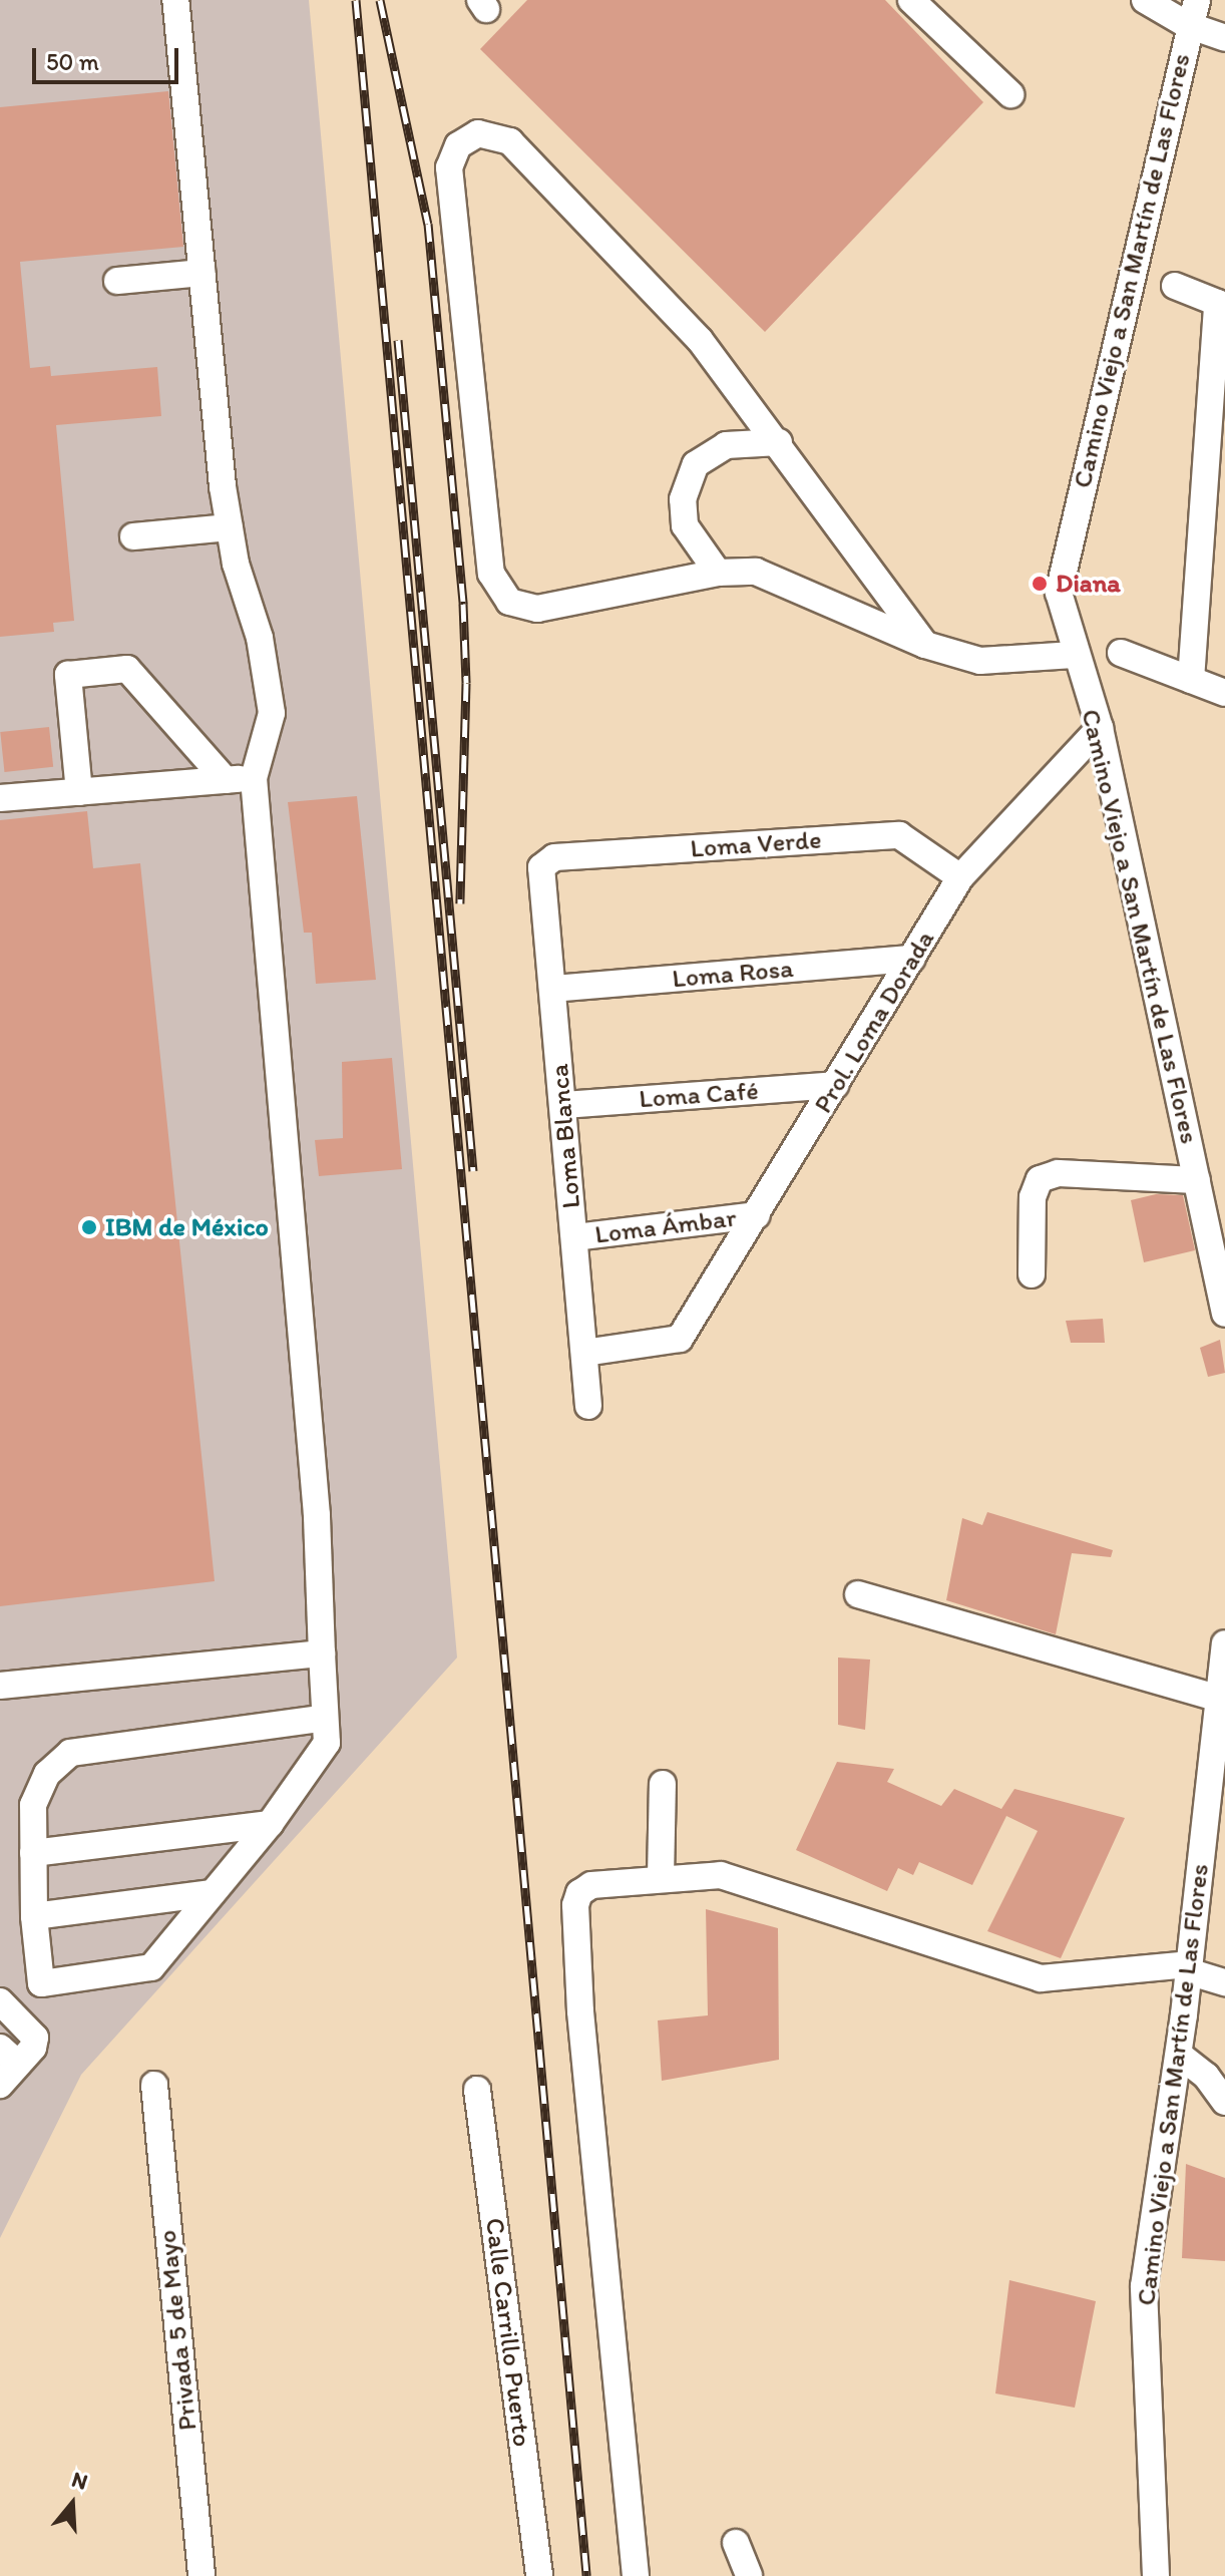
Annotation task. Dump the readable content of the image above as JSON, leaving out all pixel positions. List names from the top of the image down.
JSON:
{
  "streets": {
    "street": [
      "Camino Viejo a San Martín de Las Flores",
      "Loma Verde",
      "Loma Rosa",
      "Prol. Loma Dorada",
      "Loma Café",
      "Loma Blanca",
      "Loma Ámbar",
      "Privada 5 de Mayo",
      "Calle Carrillo Puerto"
    ]
  },
  "crossings": [
    ["Camino Viejo a San Martín de Las Flores", "Prol. Loma Dorada"],
    ["Loma Verde", "Prol. Loma Dorada"],
    ["Loma Verde", "Loma Blanca"],
    ["Loma Rosa", "Prol. Loma Dorada"],
    ["Loma Rosa", "Loma Blanca"],
    ["Prol. Loma Dorada", "Loma Café"],
    ["Prol. Loma Dorada", "Loma Blanca"],
    ["Prol. Loma Dorada", "Loma Ámbar"],
    ["Loma Café", "Loma Blanca"],
    ["Loma Blanca", "Loma Ámbar"]
  ],
  "places": ["Diana", "IBM de México"],
  "scale_bar": "50 m",
  "north": "top"
}
